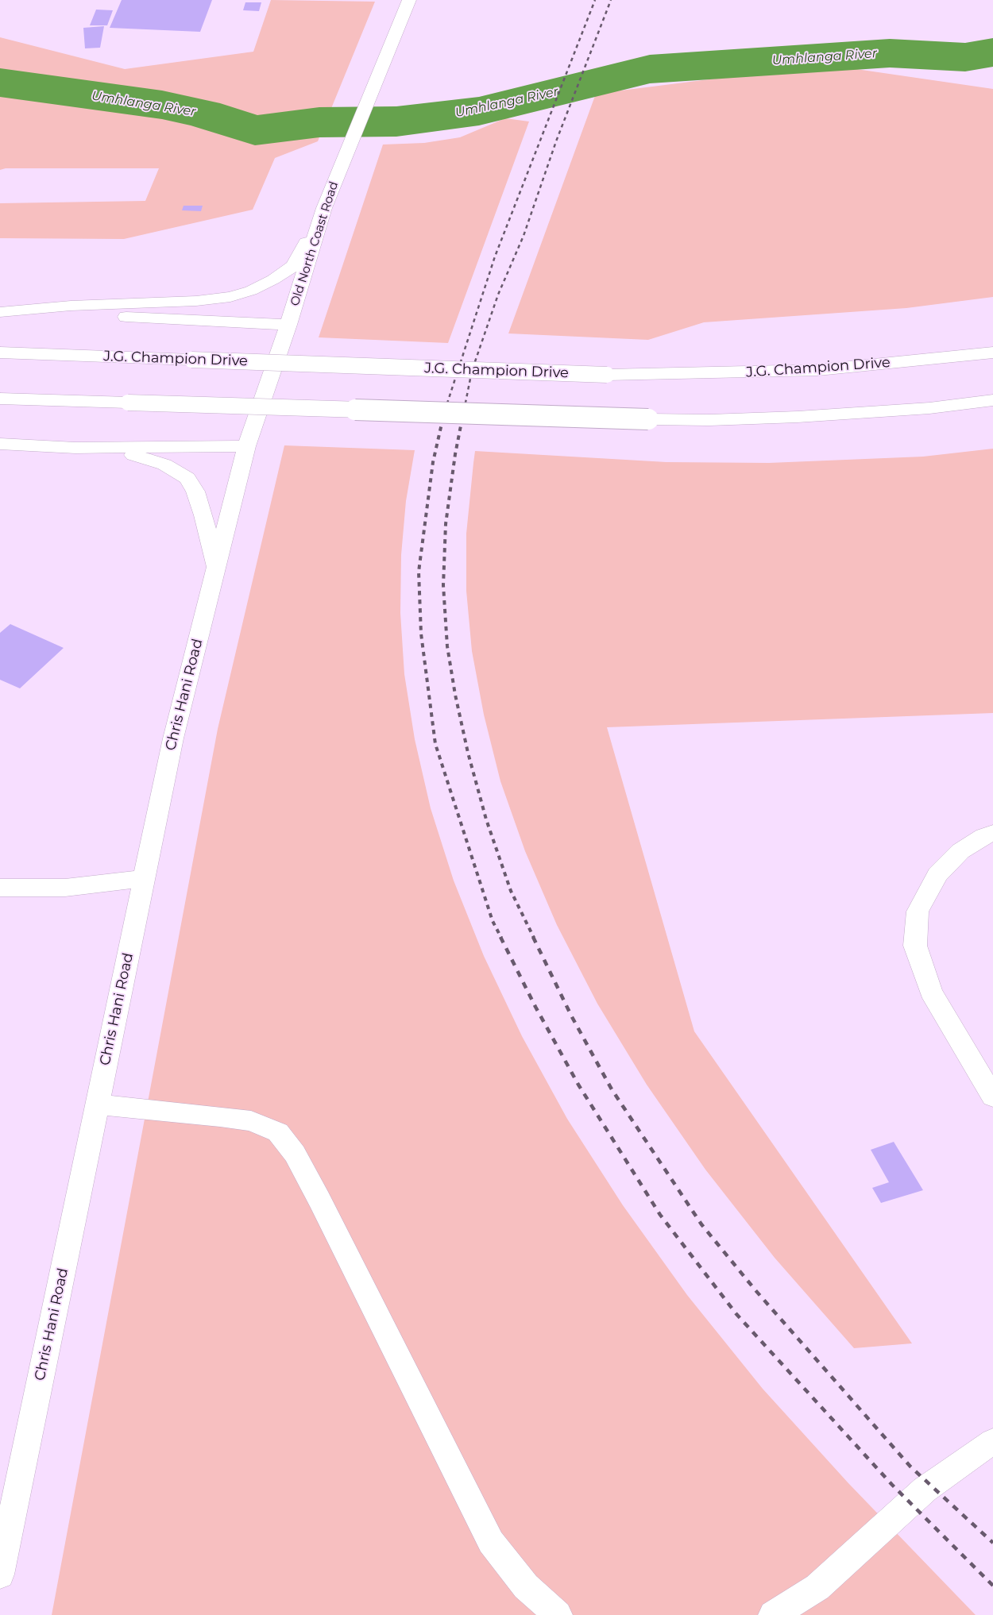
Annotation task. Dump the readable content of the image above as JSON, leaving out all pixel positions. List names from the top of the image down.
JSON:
{
  "streets": {
    "street": ["Old North Coast Road", "J.G. Champion Drive", "Chris Hani Road"]
  },
  "crossings": [
    ["Old North Coast Road", "Chris Hani Road"]
  ],
  "water": ["Umhlanga River"]
}
